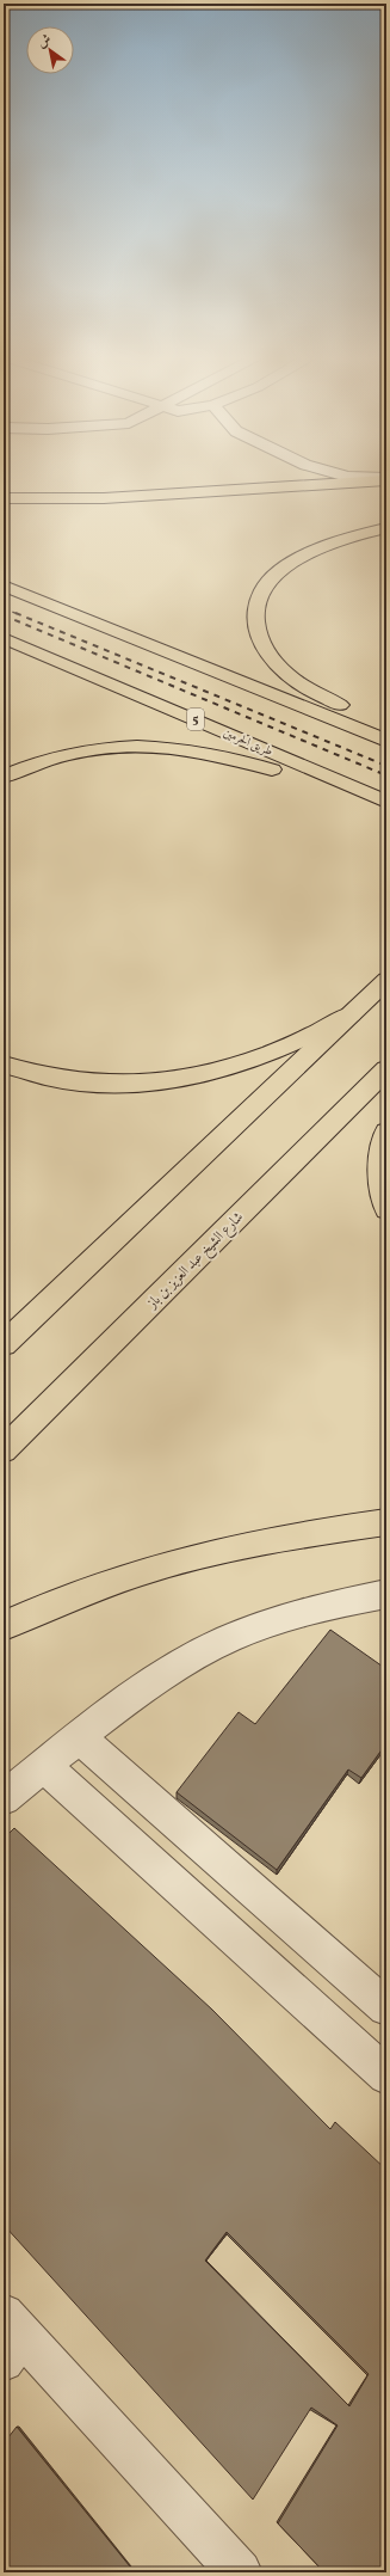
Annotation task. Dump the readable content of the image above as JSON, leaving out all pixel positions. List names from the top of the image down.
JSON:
{
  "streets": {
    "main road": ["5", "طريق الحرمين", "شارع الشيخ عبد العزيز بن باز"]
  },
  "north": "top left"
}
